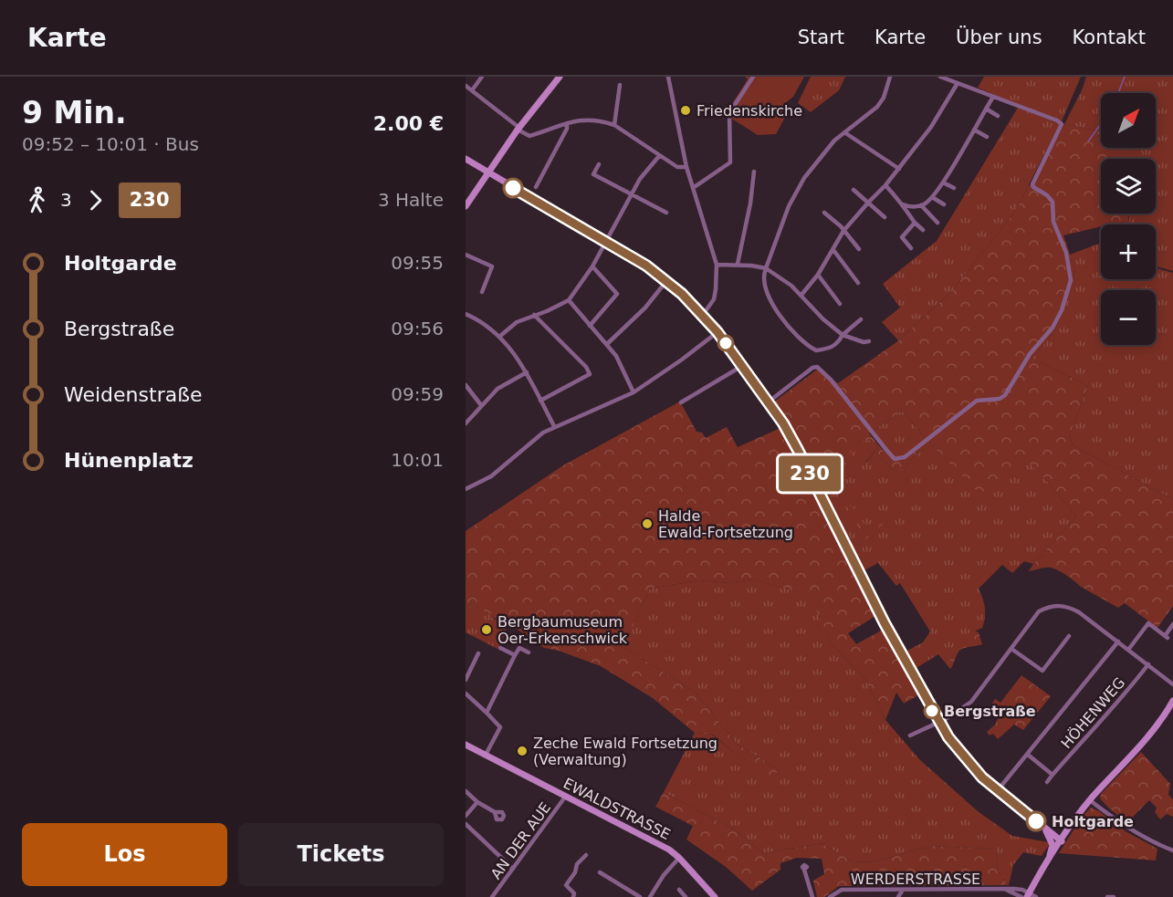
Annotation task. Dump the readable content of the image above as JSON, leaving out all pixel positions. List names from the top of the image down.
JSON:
{
  "streets": {
    "street": [
      "HÖHENWEG",
      "EWALDSTRASSE",
      "AN DER AUE",
      "WERDERSTRASSE"
    ]
  },
  "crossings": [
    ["EWALDSTRASSE", "AN DER AUE"]
  ],
  "places": [
    "Friedenskirche",
    "Halde Ewald-Fortsetzung",
    "Bergbaumuseum Oer-Erkenschwick",
    "Bergstraße",
    "Zeche Ewald Fortsetzung (Verwaltung)",
    "Holtgarde"
  ],
  "lines": ["bus line 230"],
  "north": "top right",
  "page": {
    "header": "Karte",
    "nav": [
      "Start",
      "Karte",
      "Über uns",
      "Kontakt"
    ],
    "heading": ["9 Min.", "09:52 – 10:01 · Bus", "2.00 €"],
    "on_map": "230",
    "map_buttons": ["+", "−"],
    "legs": ["3", "230", "3 Halte"],
    "list": [
      {
        "name": "Holtgarde",
        "value": "09:55"
      },
      {
        "name": "Bergstraße",
        "value": "09:56"
      },
      {
        "name": "Weidenstraße",
        "value": "09:59"
      },
      {
        "name": "Hünenplatz",
        "value": "10:01"
      }
    ],
    "buttons": ["Los", "Tickets"]
  }
}
